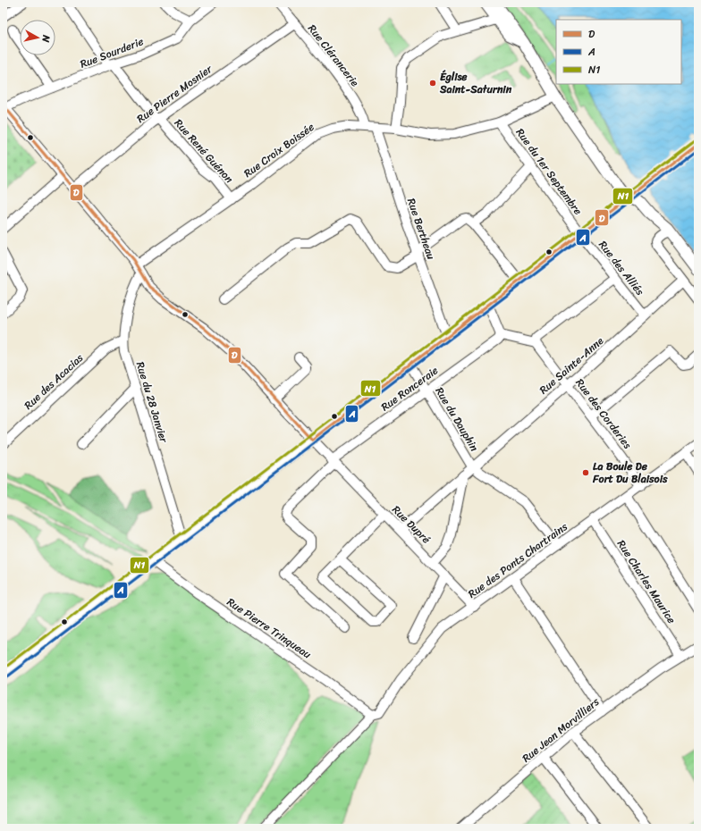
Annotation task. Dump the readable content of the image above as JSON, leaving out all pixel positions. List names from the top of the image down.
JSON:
{
  "streets": {
    "street": [
      "Rue Sourderie",
      "Rue Clérancerie",
      "Rue Pierre Mosnier",
      "Rue Croix Boissée",
      "Rue René Guénon",
      "Rue du 1er Septembre",
      "Rue Bertheau",
      "Rue des Alliés",
      "Rue Sainte-Anne",
      "Rue des Acacias",
      "Rue Ronceraie",
      "Rue du 28 Janvier",
      "Rue des Corderies",
      "Rue du Dauphin",
      "Rue Dupré",
      "Rue des Ponts Chartrains",
      "Rue Charles Maurice",
      "Rue Pierre Trinqueau",
      "Rue Jean Morvilliers"
    ]
  },
  "crossings": [
    ["Rue Sourderie", "Rue René Guénon"],
    ["Rue Sourderie", "Rue Dupré"],
    ["Rue Clérancerie", "Rue Pierre Mosnier"],
    ["Rue Clérancerie", "Rue Croix Boissée"],
    ["Rue Pierre Mosnier", "Rue René Guénon"],
    ["Rue Pierre Mosnier", "Rue Dupré"],
    ["Rue Croix Boissée", "Rue René Guénon"],
    ["Rue Croix Boissée", "Rue du 1er Septembre"],
    ["Rue Croix Boissée", "Rue Bertheau"],
    ["Rue Croix Boissée", "Rue Dupré"],
    ["Rue du 1er Septembre", "Rue des Alliés"],
    ["Rue des Alliés", "Rue Sainte-Anne"],
    ["Rue Sainte-Anne", "Rue des Corderies"],
    ["Rue Sainte-Anne", "Rue du Dauphin"],
    ["Rue Sainte-Anne", "Rue Dupré"],
    ["Rue des Acacias", "Rue du 28 Janvier"],
    ["Rue Ronceraie", "Rue du Dauphin"],
    ["Rue Ronceraie", "Rue Dupré"],
    ["Rue du 28 Janvier", "Rue Dupré"],
    ["Rue des Corderies", "Rue des Ponts Chartrains"],
    ["Rue Dupré", "Rue des Ponts Chartrains"],
    ["Rue des Ponts Chartrains", "Rue Charles Maurice"],
    ["Rue des Ponts Chartrains", "Rue Pierre Trinqueau"],
    ["Rue Charles Maurice", "Rue Jean Morvilliers"]
  ],
  "places": ["Église Saint-Saturnin", "La Boule De Fort Du Blaisois"],
  "lines": ["transit line D", "transit line N1", "transit line A"],
  "legend": ["D", "A", "N1"],
  "north": "right"
}
